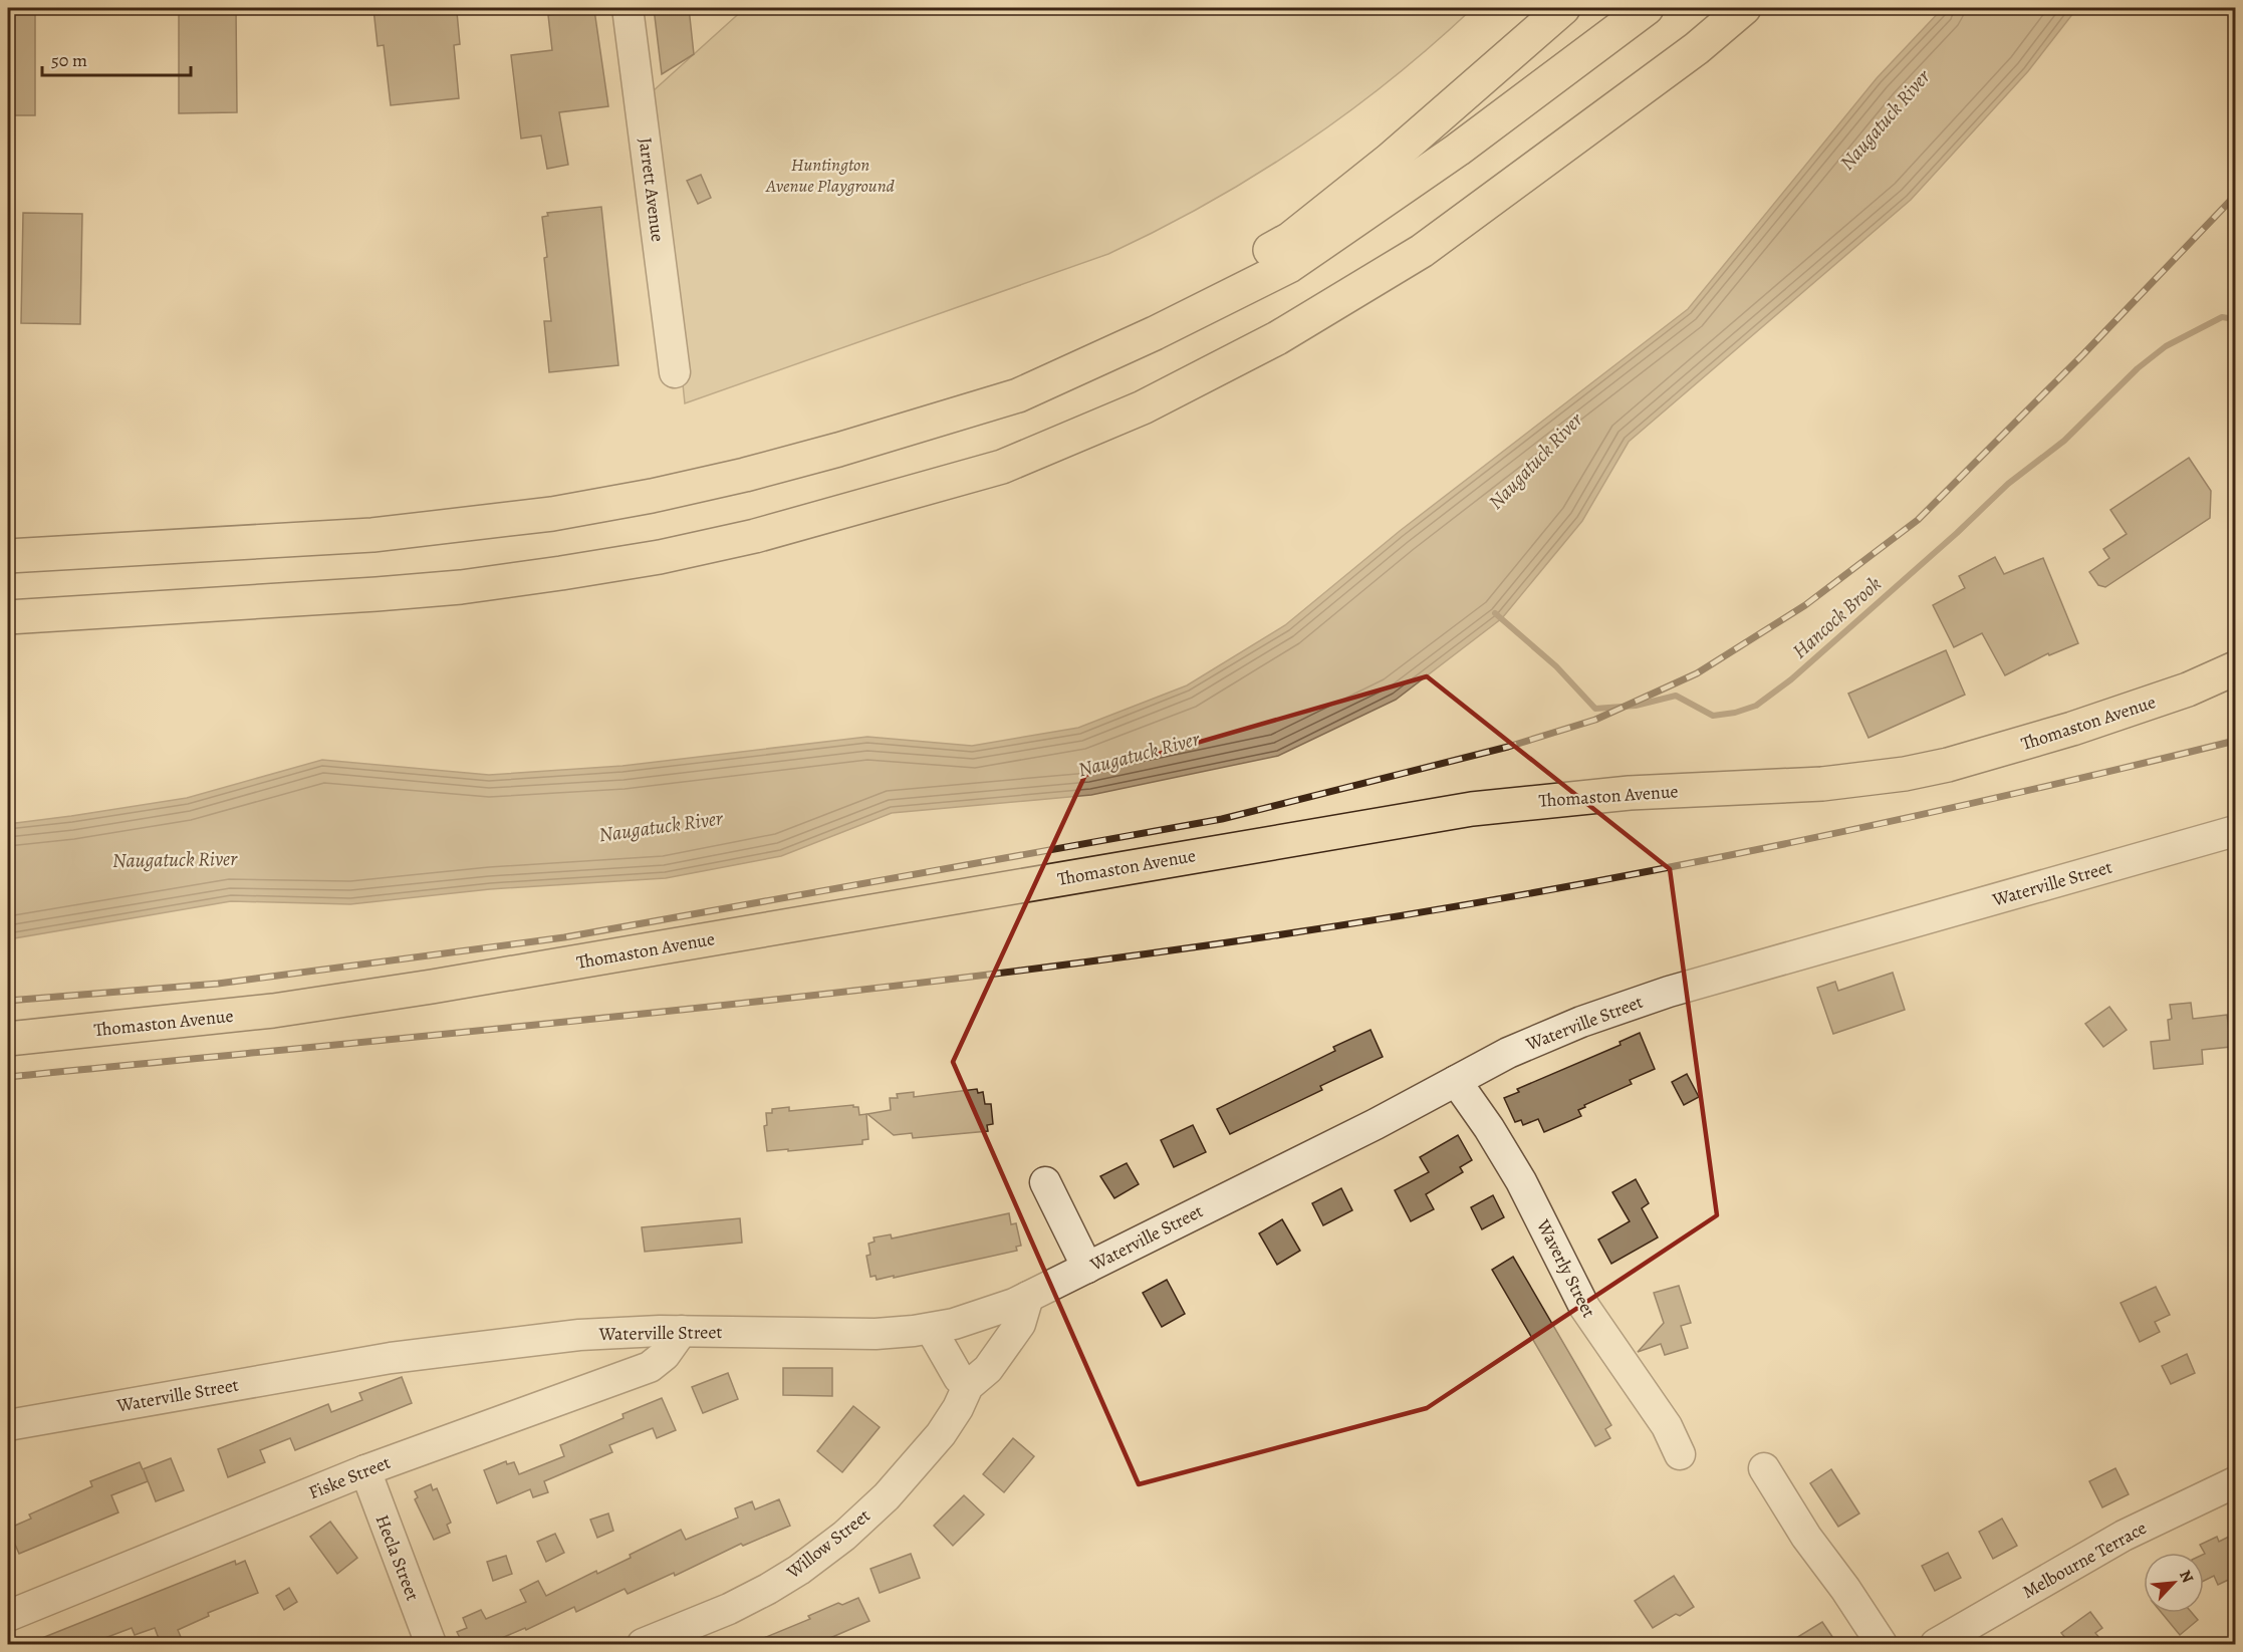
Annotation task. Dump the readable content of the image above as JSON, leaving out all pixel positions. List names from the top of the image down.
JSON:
{
  "streets": {
    "main road": ["Thomaston Avenue"],
    "street": [
      "Jarrett Avenue",
      "Waterville Street",
      "Waverly Street",
      "Fiske Street",
      "Willow Street",
      "Hecla Street",
      "Melbourne Terrace"
    ]
  },
  "crossings": [
    ["Waterville Street", "Waverly Street"],
    ["Waterville Street", "Fiske Street"],
    ["Waterville Street", "Willow Street"],
    ["Fiske Street", "Hecla Street"]
  ],
  "water": ["Naugatuck River", "Hancock Brook"],
  "parks": ["Huntington Avenue Playground"],
  "scale_bar": "50 m",
  "north": "top right"
}
